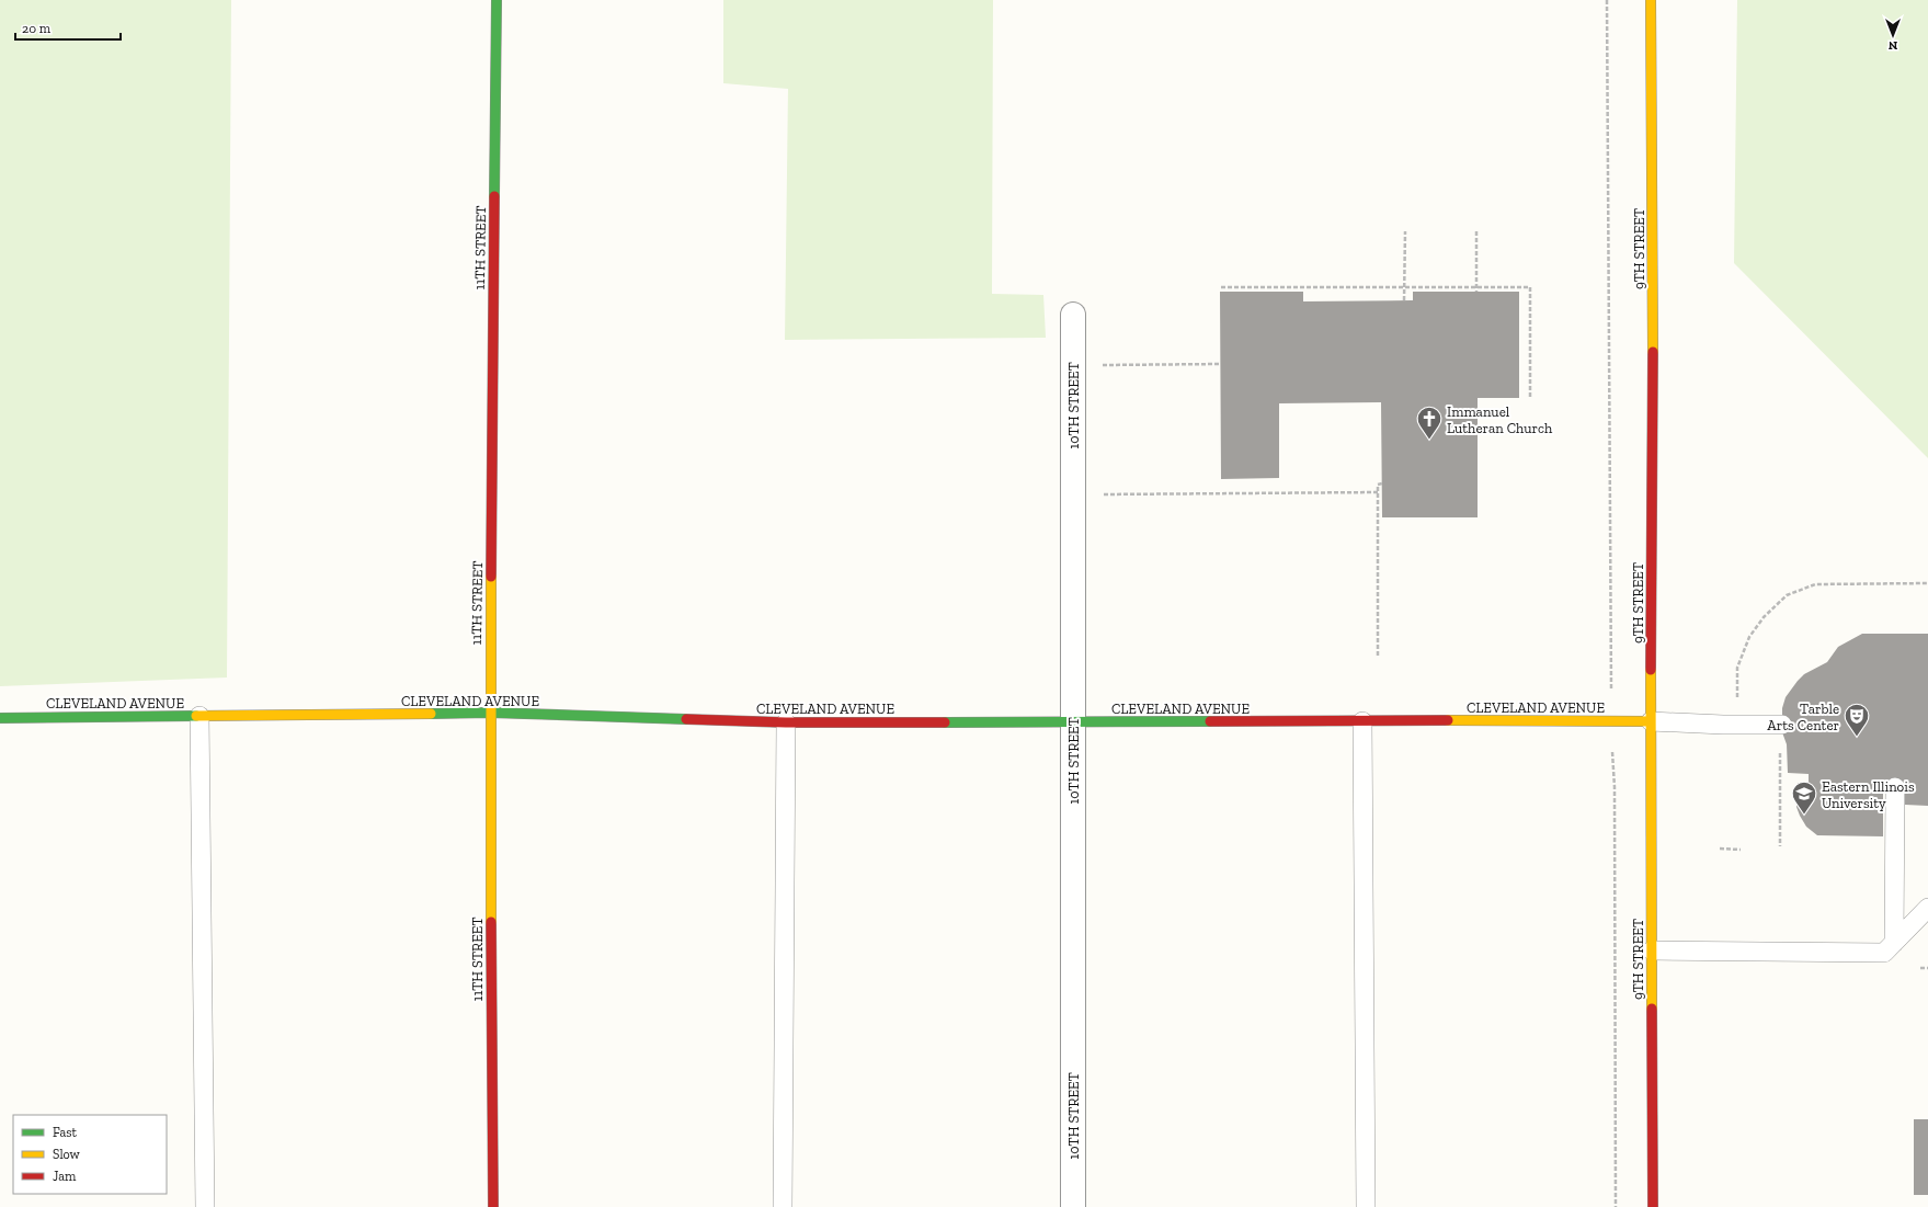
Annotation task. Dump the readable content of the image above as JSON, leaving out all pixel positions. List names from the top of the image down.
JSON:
{
  "streets": {
    "street": [
      "11TH STREET",
      "9TH STREET",
      "10TH STREET",
      "CLEVELAND AVENUE"
    ]
  },
  "crossings": [
    ["11TH STREET", "CLEVELAND AVENUE"],
    ["9TH STREET", "CLEVELAND AVENUE"],
    ["10TH STREET", "CLEVELAND AVENUE"]
  ],
  "places": {
    "church": ["Immanuel Lutheran Church"],
    "theatre": ["Tarble Arts Center"],
    "school or university": ["Eastern Illinois University"]
  },
  "legend": ["Fast", "Slow", "Jam"],
  "scale_bar": "20 m",
  "north": "bottom"
}
